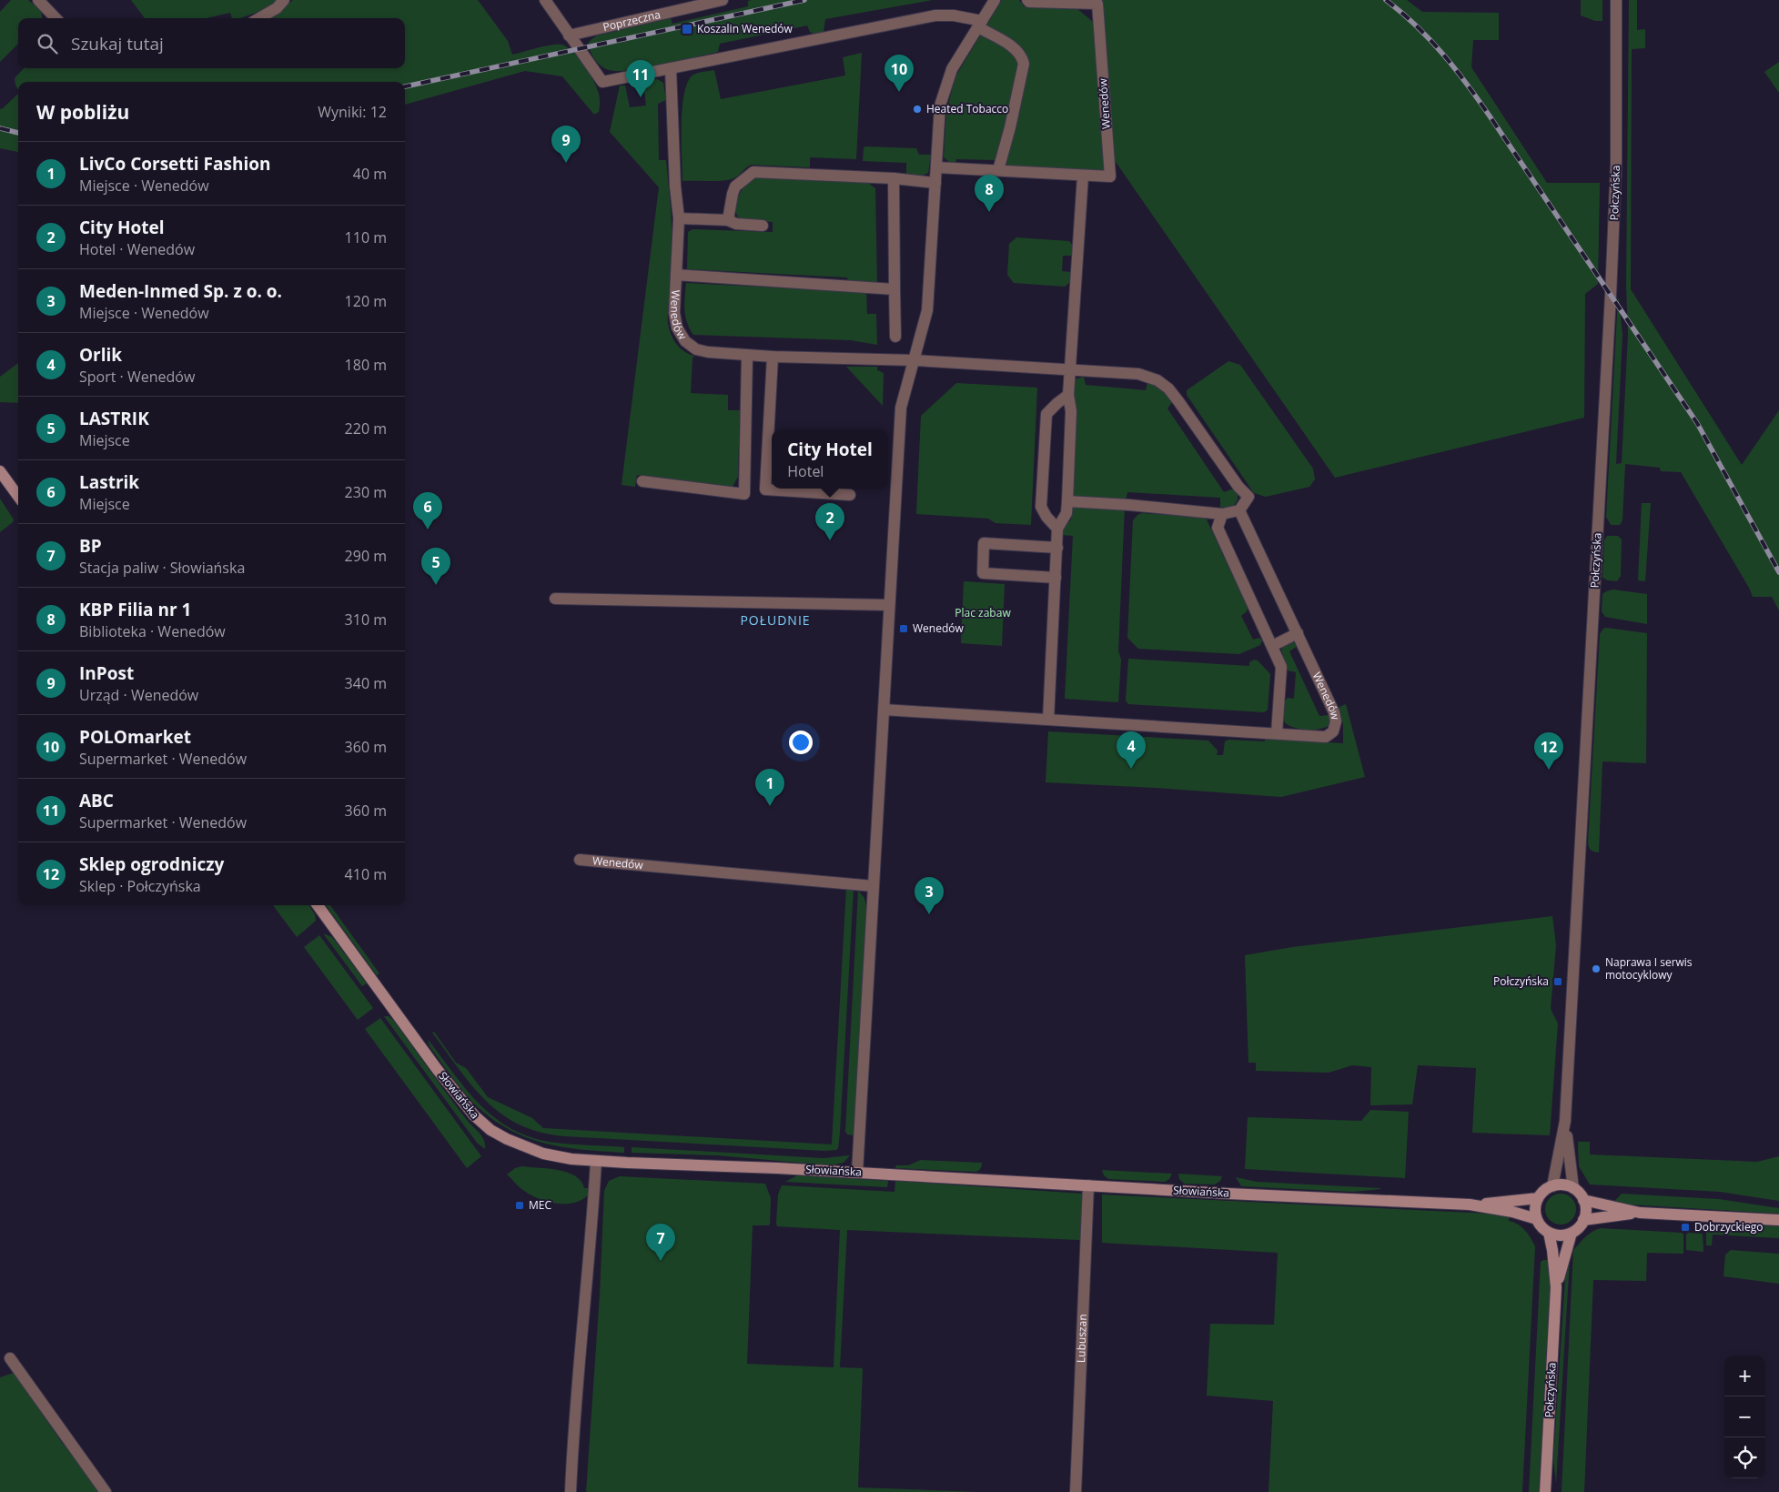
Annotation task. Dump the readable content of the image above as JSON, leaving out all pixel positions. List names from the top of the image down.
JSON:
{
  "streets": {
    "main road": ["Połczyńska", "Słowiańska"],
    "street": ["Poprzeczna", "Wenedów", "Lubuszan"]
  },
  "crossings": [
    ["Połczyńska", "Słowiańska"],
    ["Słowiańska", "Lubuszan"]
  ],
  "districts": ["POŁUDNIE"],
  "parks": ["Plac zabaw"],
  "places": {
    "transit": [
      "Koszalin Wenedów",
      "Wenedów",
      "Połczyńska",
      "MEC",
      "Dobrzyckiego"
    ],
    "other": ["Heated Tobacco", "Naprawa I serwis motocyklowy"]
  },
  "page": {
    "search": "Szukaj tutaj",
    "pins": [
      "10",
      "11",
      "9",
      "8",
      "6",
      "2",
      "5",
      "4",
      "12",
      "1",
      "3",
      "7"
    ],
    "heading": ["W pobliżu", "Wyniki: 12"],
    "list": [
      {
        "mark": "1",
        "name": "LivCo Corsetti Fashion",
        "note": "Miejsce · Wenedów",
        "value": "40 m"
      },
      {
        "mark": "2",
        "name": "City Hotel",
        "note": "Hotel · Wenedów",
        "value": "110 m"
      },
      {
        "mark": "3",
        "name": "Meden-Inmed Sp. z o. o.",
        "note": "Miejsce · Wenedów",
        "value": "120 m"
      },
      {
        "mark": "4",
        "name": "Orlik",
        "note": "Sport · Wenedów",
        "value": "180 m"
      },
      {
        "mark": "5",
        "name": "LASTRIK",
        "note": "Miejsce",
        "value": "220 m"
      },
      {
        "mark": "6",
        "name": "Lastrik",
        "note": "Miejsce",
        "value": "230 m"
      },
      {
        "mark": "7",
        "name": "BP",
        "note": "Stacja paliw · Słowiańska",
        "value": "290 m"
      },
      {
        "mark": "8",
        "name": "KBP Filia nr 1",
        "note": "Biblioteka · Wenedów",
        "value": "310 m"
      },
      {
        "mark": "9",
        "name": "InPost",
        "note": "Urząd · Wenedów",
        "value": "340 m"
      },
      {
        "mark": "10",
        "name": "POLOmarket",
        "note": "Supermarket · Wenedów",
        "value": "360 m"
      },
      {
        "mark": "11",
        "name": "ABC",
        "note": "Supermarket · Wenedów",
        "value": "360 m"
      },
      {
        "mark": "12",
        "name": "Sklep ogrodniczy",
        "note": "Sklep · Połczyńska",
        "value": "410 m"
      }
    ],
    "popup": ["City Hotel", "Hotel"],
    "map_buttons": ["+", "−"]
  }
}
